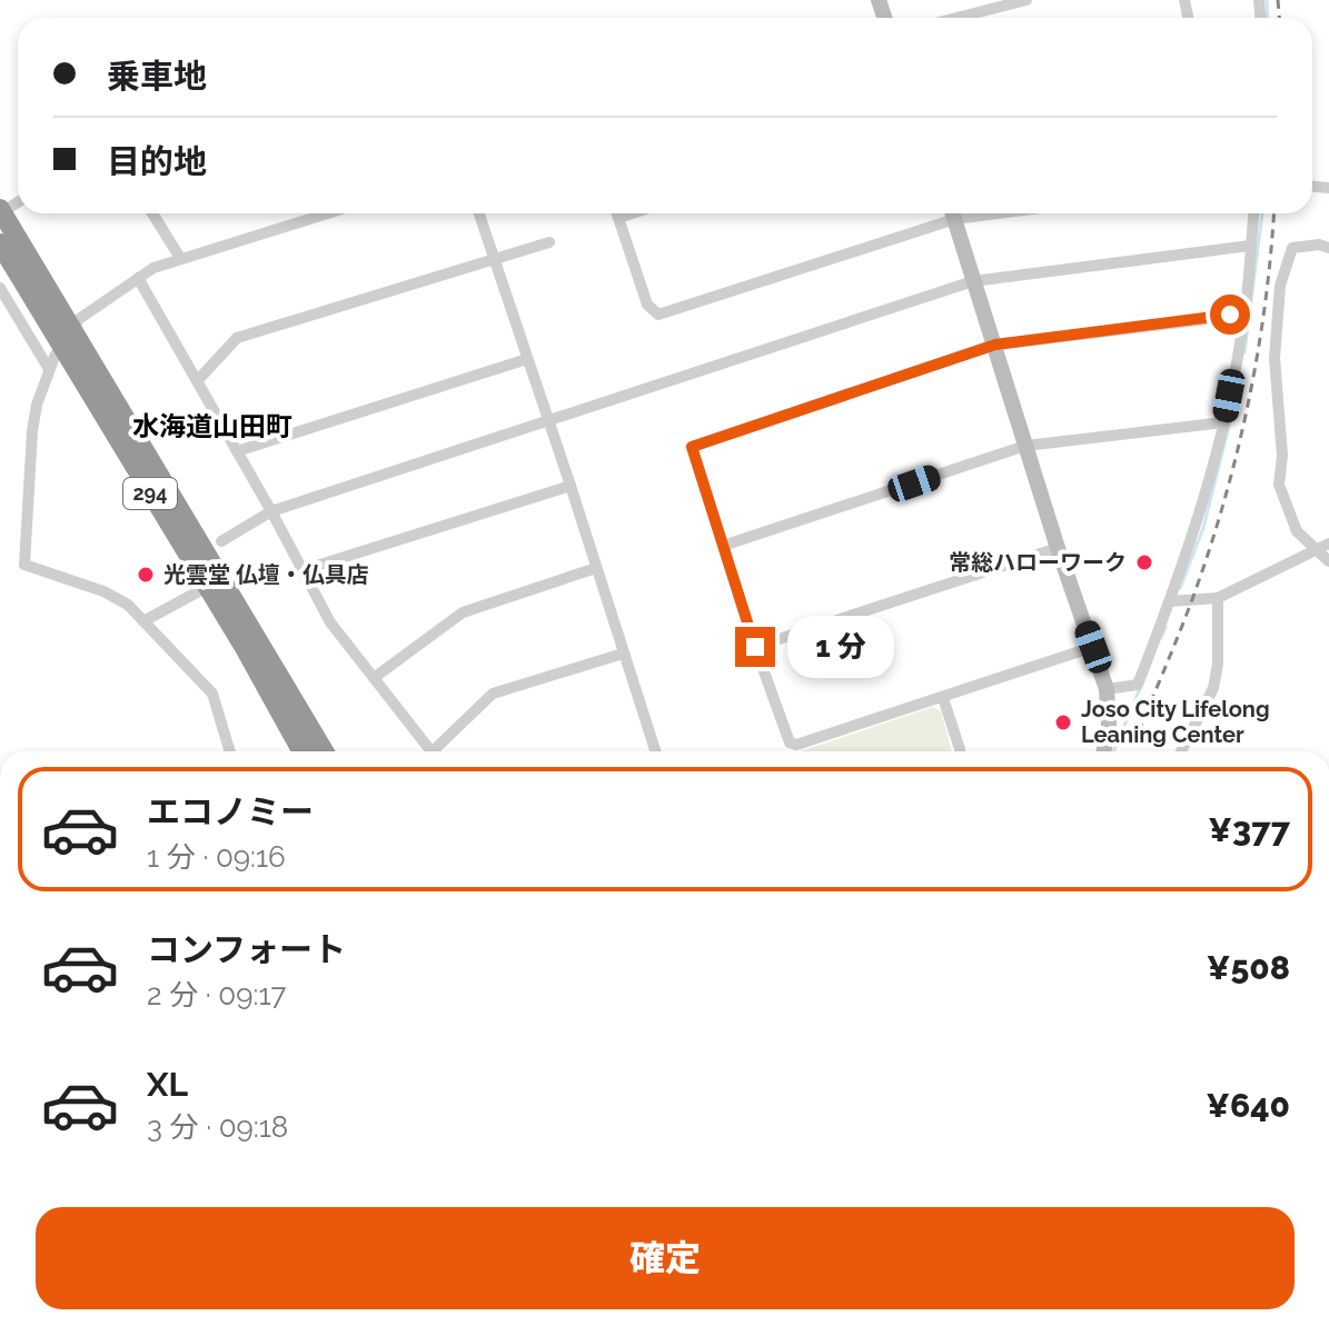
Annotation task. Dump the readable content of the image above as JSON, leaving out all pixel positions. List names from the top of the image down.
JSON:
{
  "streets": {
    "highway": ["294"]
  },
  "districts": ["水海道山田町"],
  "places": ["常総ハローワーク", "光雲堂 仏壇・仏具店", "Joso City Lifelong Leaning Center"],
  "page": {
    "banner": ["乗車地", "目的地"],
    "bubble": "1 分",
    "list": [
      {
        "name": "エコノミー",
        "note": "1 分 · 09:16",
        "value": "¥377"
      },
      {
        "name": "コンフォート",
        "note": "2 分 · 09:17",
        "value": "¥508"
      },
      {
        "name": "XL",
        "note": "3 分 · 09:18",
        "value": "¥640"
      }
    ],
    "buttons": "確定"
  }
}
